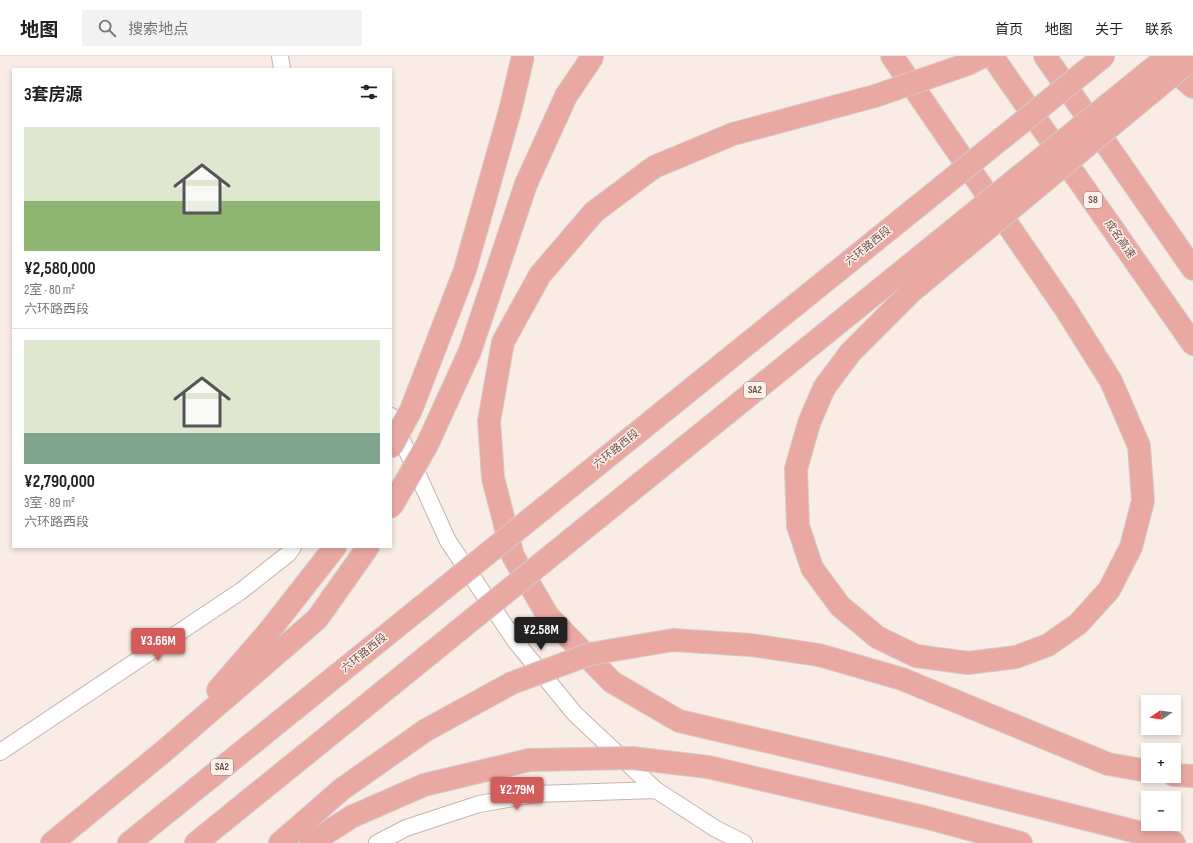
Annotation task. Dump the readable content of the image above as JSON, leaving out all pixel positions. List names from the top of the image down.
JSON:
{
  "streets": {
    "highway": [
      "S8",
      "成名高速",
      "六环路西段",
      "SA2"
    ]
  },
  "north": "left",
  "page": {
    "header": "地图",
    "search": "搜索地点",
    "nav": [
      "首页",
      "地图",
      "关于",
      "联系"
    ],
    "heading": "3套房源",
    "list": [
      {
        "name": "¥2,580,000",
        "note": "2室 · 80 m² · 六环路西段"
      },
      {
        "name": "¥2,790,000",
        "note": "3室 · 89 m² · 六环路西段"
      }
    ],
    "price": ["¥2.58M", "¥3.66M", "¥2.79M"],
    "map_buttons": ["+", "−"]
  }
}
